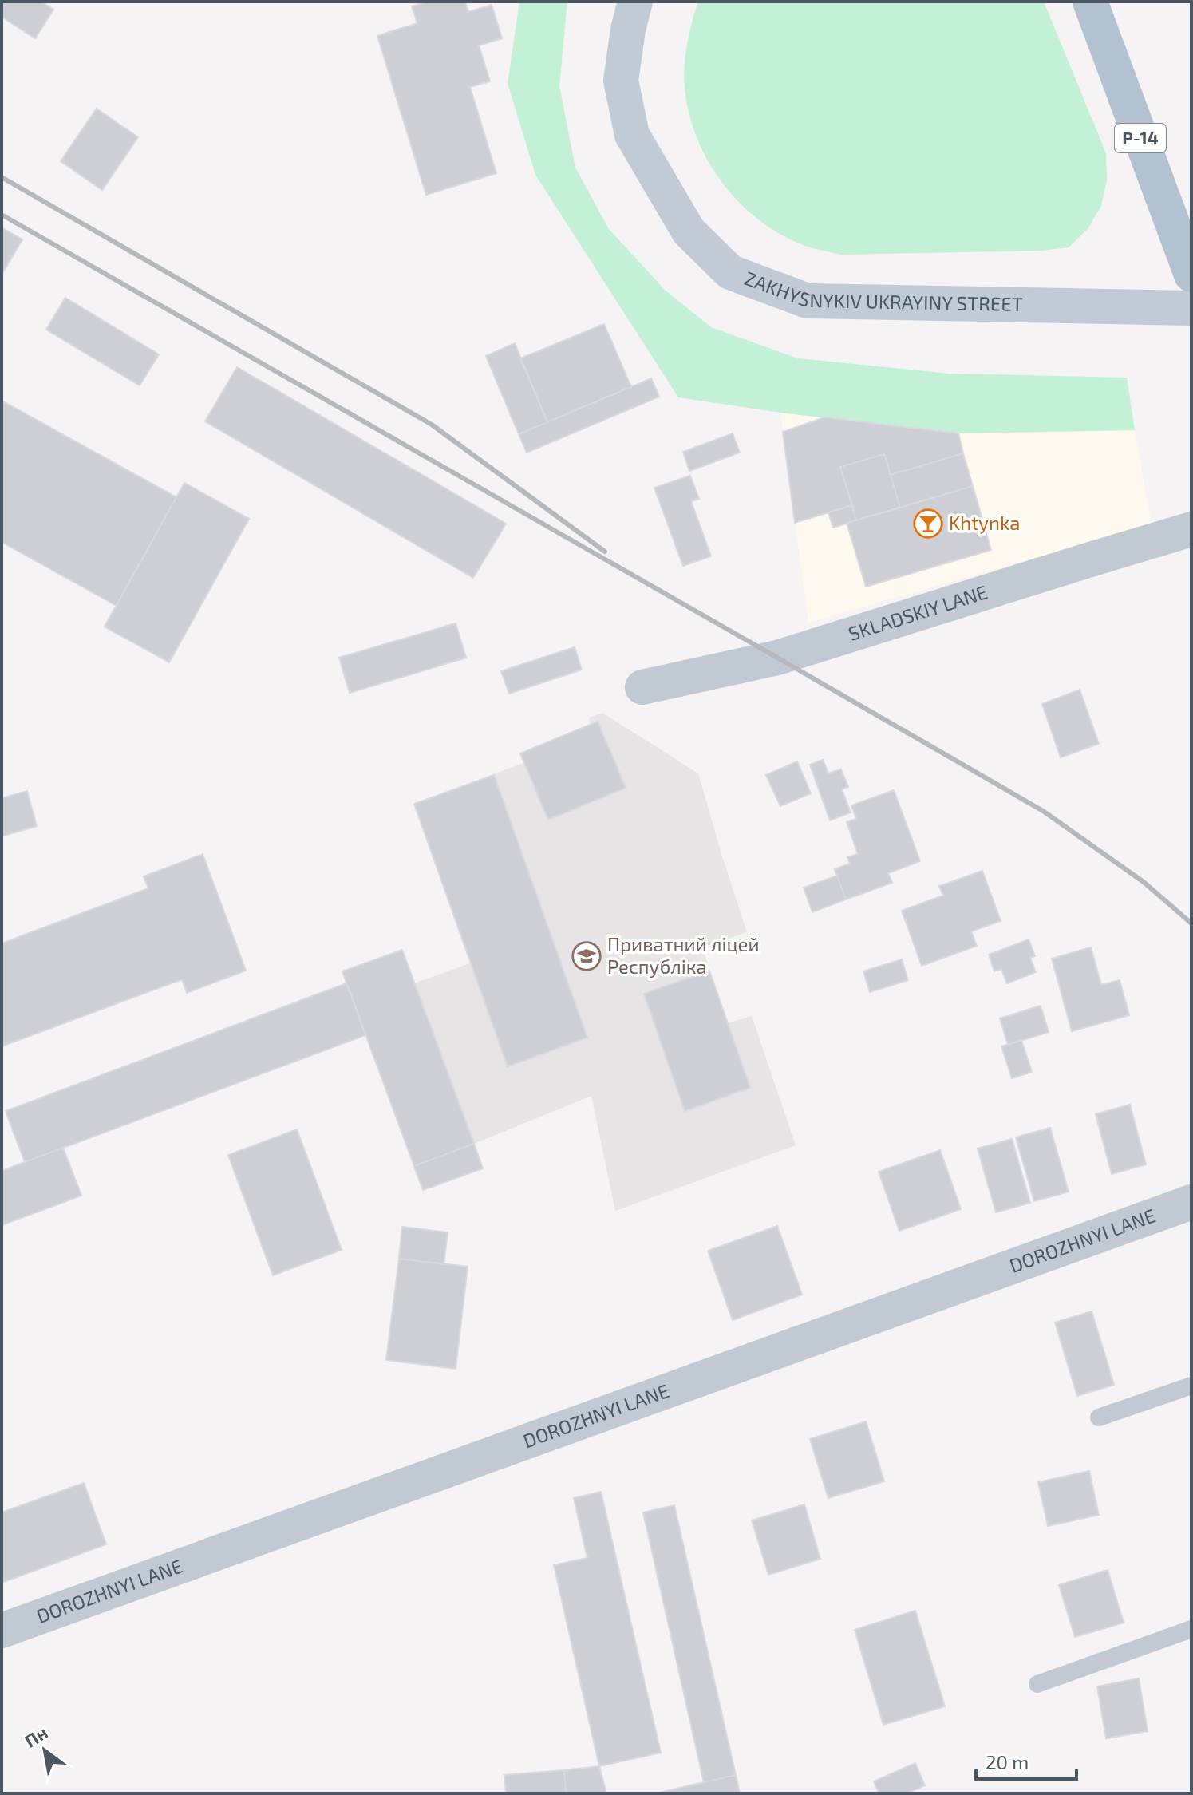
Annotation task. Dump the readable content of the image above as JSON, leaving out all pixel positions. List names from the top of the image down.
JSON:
{
  "streets": {
    "main road": ["Р-14", "ZAKHYSNYKIV UKRAYINY STREET"],
    "street": ["SKLADSKIY LANE", "DOROZHNYI LANE"]
  },
  "places": {
    "bar": ["Khtynka"],
    "school or university": ["Приватний ліцей Республіка"]
  },
  "scale_bar": "20 m",
  "north": "top left"
}
